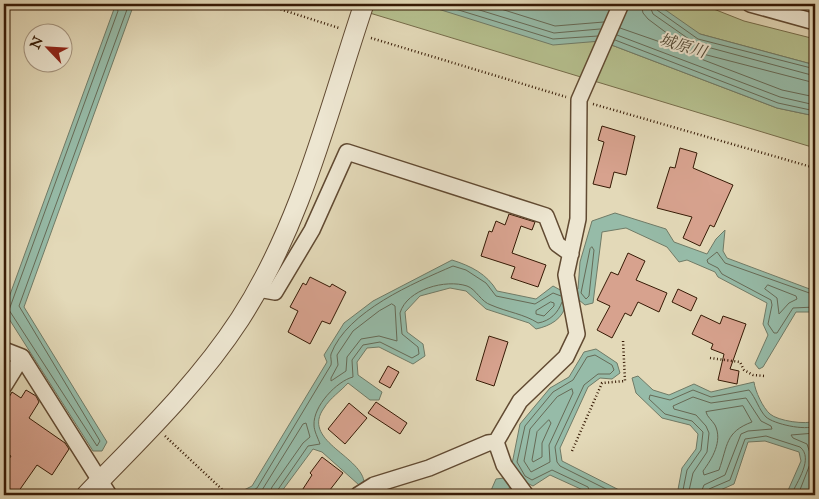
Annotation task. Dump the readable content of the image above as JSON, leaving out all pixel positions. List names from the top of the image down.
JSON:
{
  "water": ["城原川"],
  "north": "top left"
}
